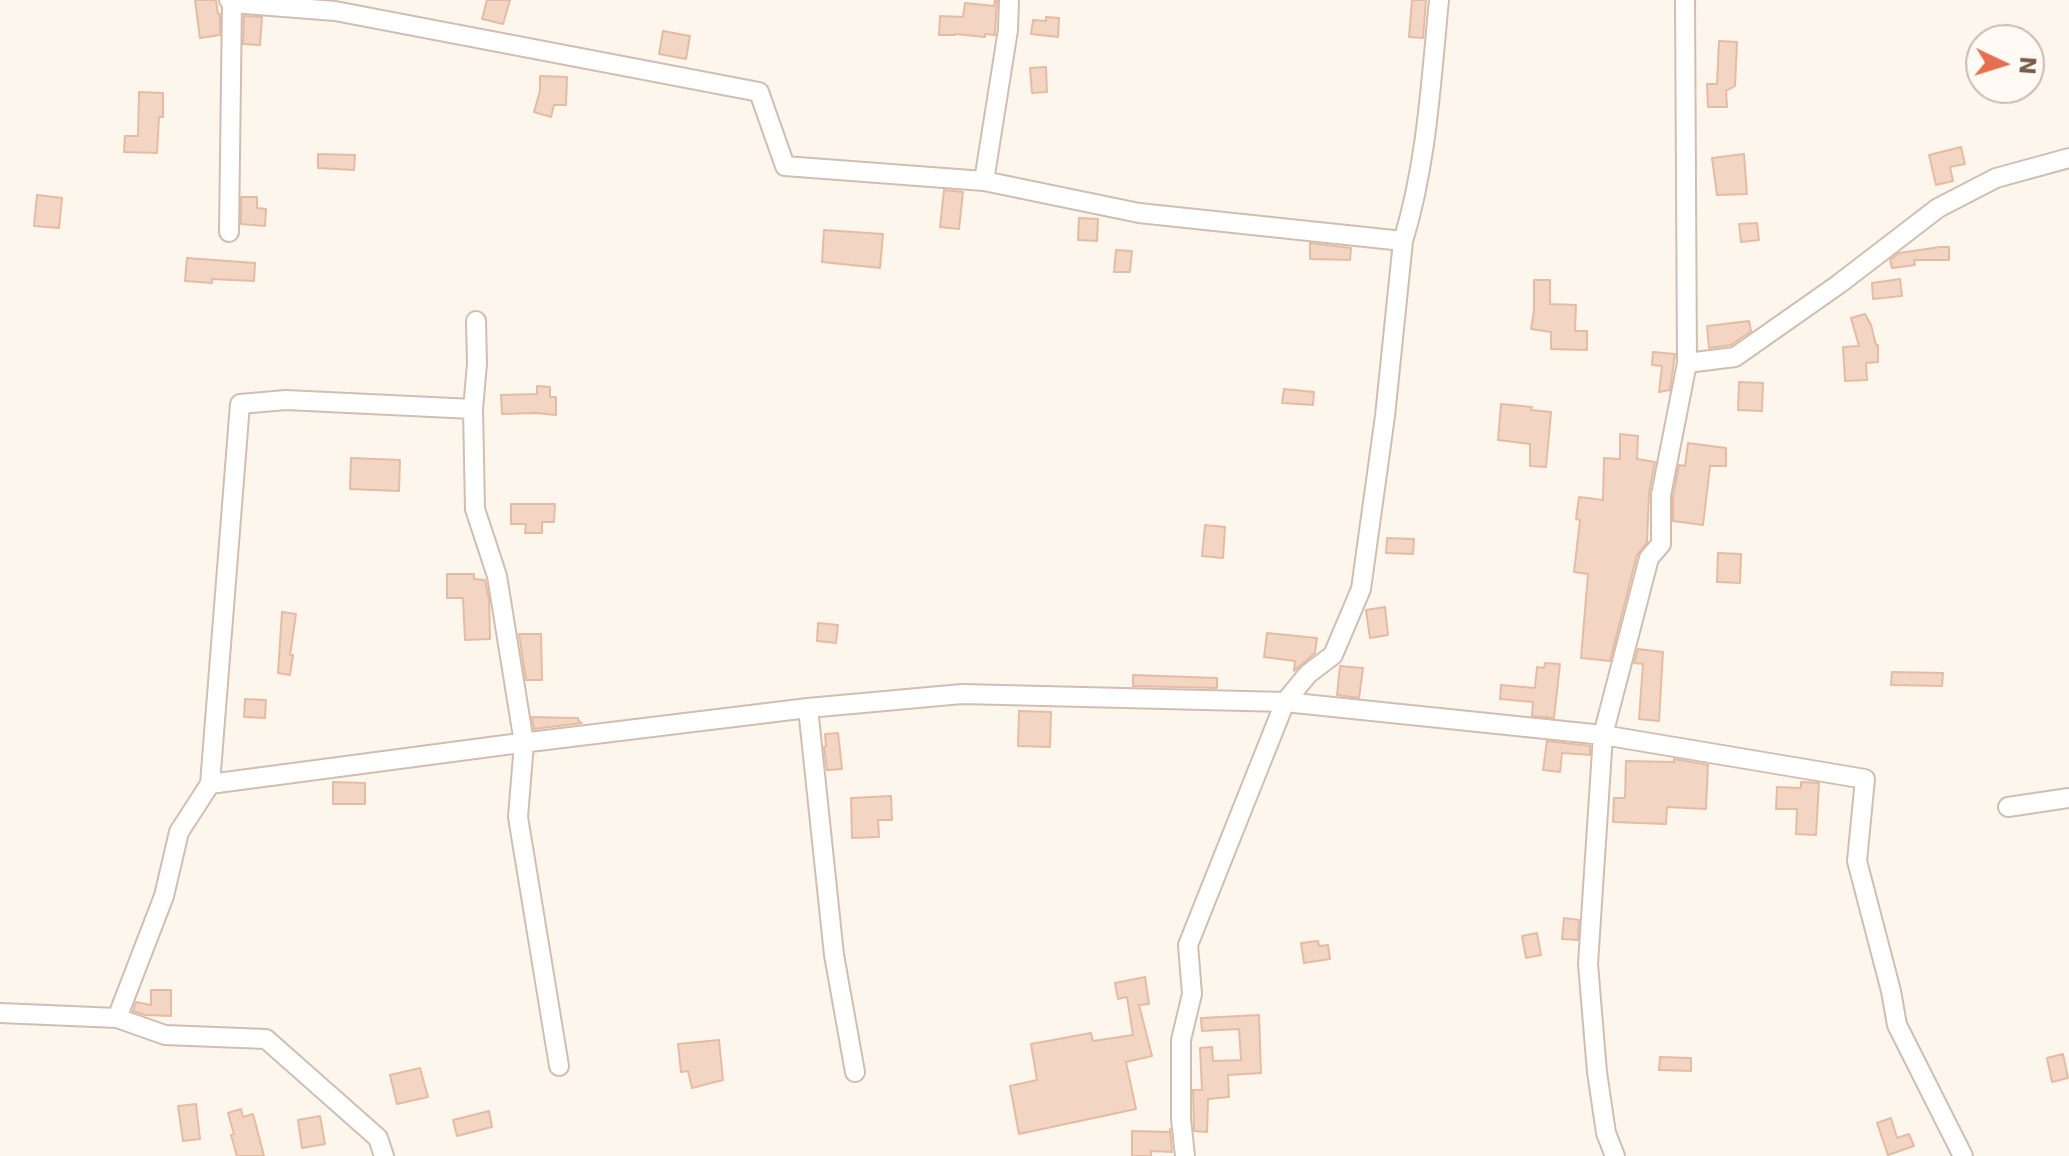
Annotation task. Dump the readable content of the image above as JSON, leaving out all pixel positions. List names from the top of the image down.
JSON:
{
  "north": "right"
}
